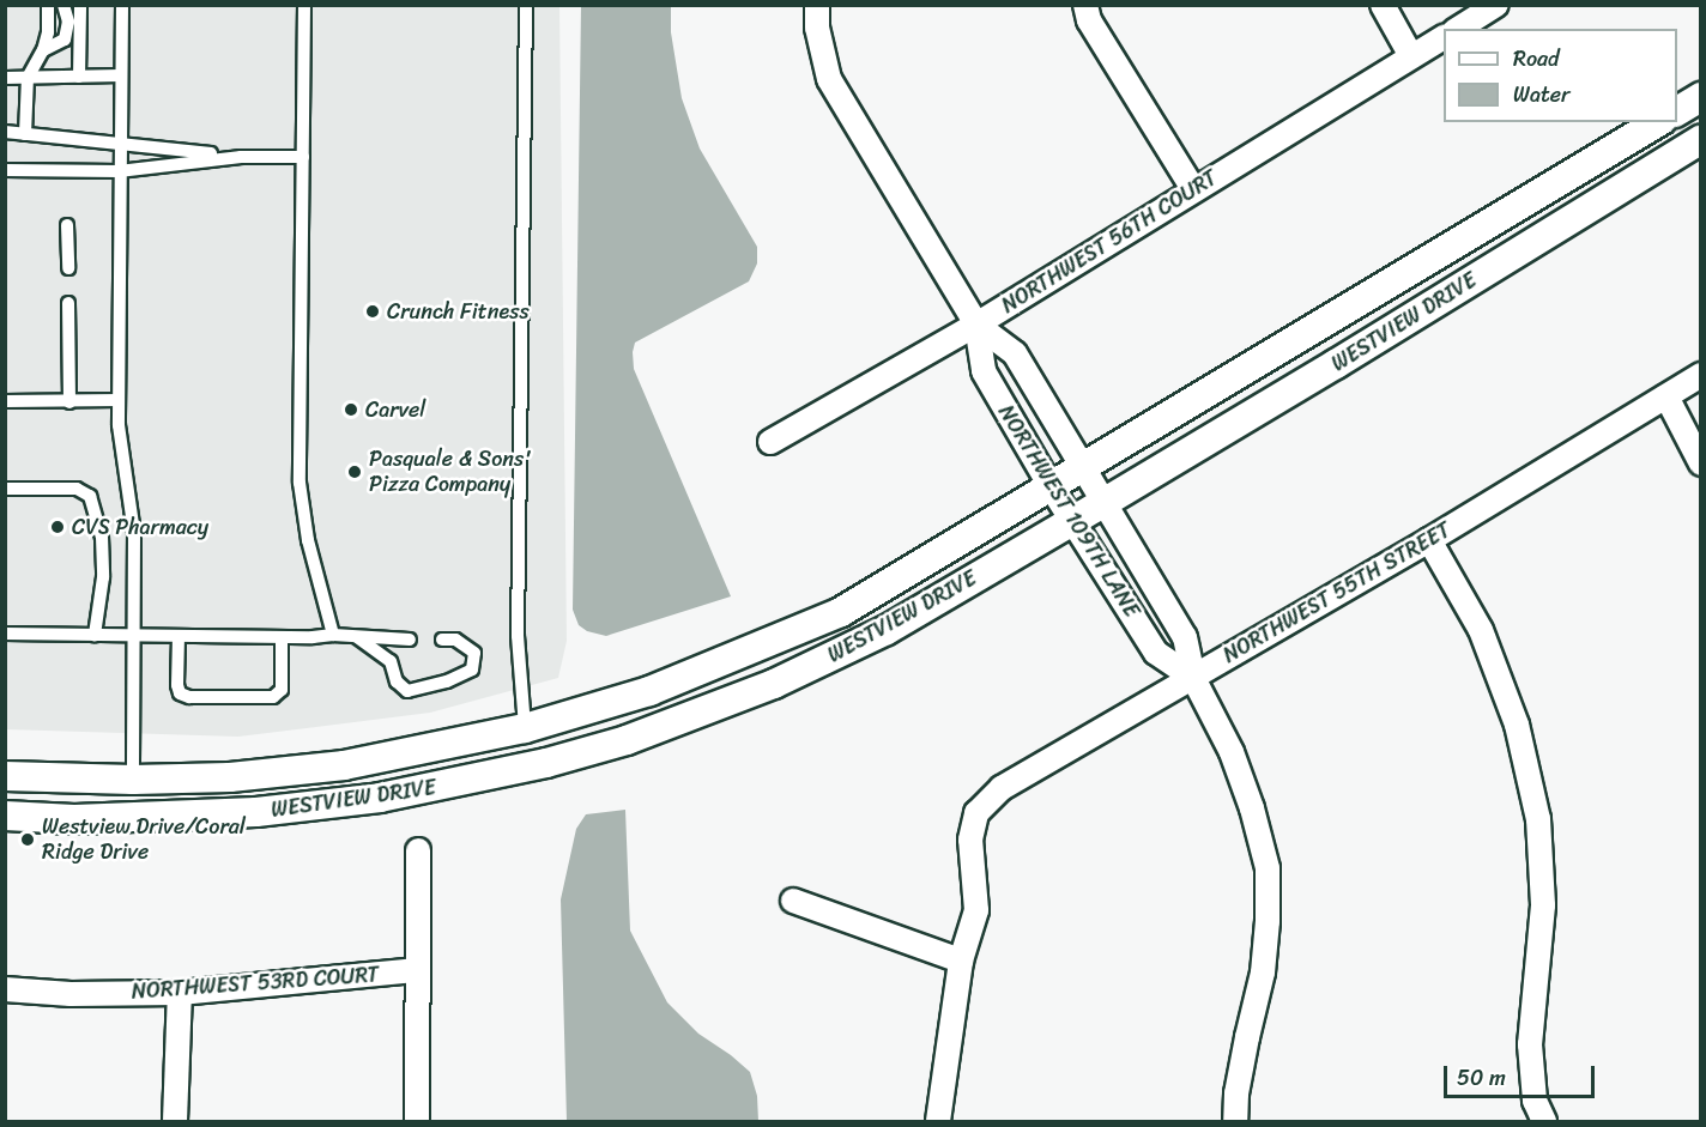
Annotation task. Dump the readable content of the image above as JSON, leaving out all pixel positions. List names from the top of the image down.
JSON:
{
  "streets": {
    "street": [
      "NORTHWEST 56TH COURT",
      "WESTVIEW DRIVE",
      "NORTHWEST 109TH LANE",
      "NORTHWEST 55TH STREET",
      "NORTHWEST 53RD COURT"
    ]
  },
  "crossings": [
    ["NORTHWEST 56TH COURT", "NORTHWEST 109TH LANE"],
    ["WESTVIEW DRIVE", "NORTHWEST 109TH LANE"],
    ["NORTHWEST 109TH LANE", "NORTHWEST 55TH STREET"]
  ],
  "places": [
    "Crunch Fitness",
    "Carvel",
    "Pasquale & Sons' Pizza Company",
    "CVS Pharmacy",
    "Westview Drive/Coral Ridge Drive"
  ],
  "legend": ["Road", "Water"],
  "scale_bar": "50 m"
}
